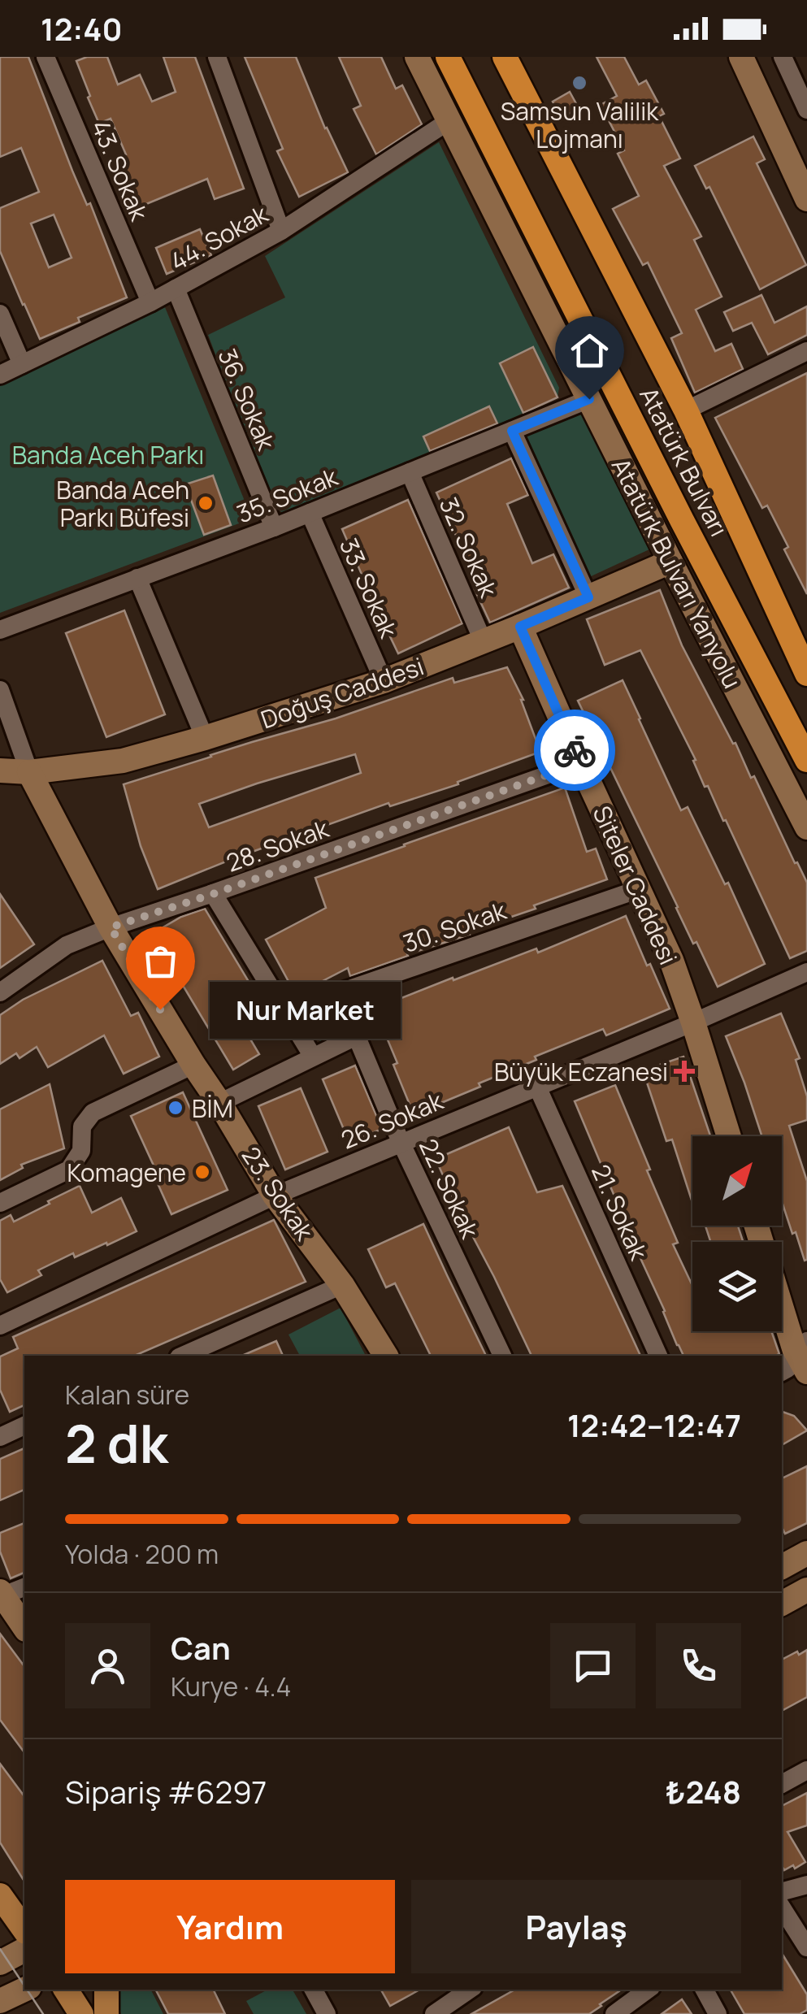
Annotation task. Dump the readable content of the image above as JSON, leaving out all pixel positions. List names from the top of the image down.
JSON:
{
  "streets": {
    "highway": ["Atatürk Bulvarı"],
    "main road": [
      "Atatürk Bulvarı Yanyolu",
      "Doğuş Caddesi",
      "Siteler Caddesi",
      "23. Sokak"
    ],
    "street": [
      "43. Sokak",
      "44. Sokak",
      "36. Sokak",
      "35. Sokak",
      "32. Sokak",
      "33. Sokak",
      "28. Sokak",
      "30. Sokak",
      "26. Sokak",
      "22. Sokak",
      "21. Sokak"
    ]
  },
  "crossings": [
    ["43. Sokak", "44. Sokak"],
    ["44. Sokak", "36. Sokak"],
    ["44. Sokak", "Atatürk Bulvarı Yanyolu"],
    ["36. Sokak", "35. Sokak"],
    ["35. Sokak", "32. Sokak"],
    ["35. Sokak", "Atatürk Bulvarı Yanyolu"],
    ["35. Sokak", "33. Sokak"],
    ["32. Sokak", "Doğuş Caddesi"],
    ["Atatürk Bulvarı Yanyolu", "Doğuş Caddesi"],
    ["33. Sokak", "Doğuş Caddesi"],
    ["Doğuş Caddesi", "Siteler Caddesi"],
    ["Doğuş Caddesi", "23. Sokak"],
    ["28. Sokak", "Siteler Caddesi"],
    ["28. Sokak", "23. Sokak"],
    ["Siteler Caddesi", "30. Sokak"],
    ["Siteler Caddesi", "26. Sokak"],
    ["30. Sokak", "22. Sokak"],
    ["26. Sokak", "22. Sokak"],
    ["26. Sokak", "23. Sokak"],
    ["26. Sokak", "21. Sokak"]
  ],
  "parks": ["Banda Aceh Parkı"],
  "places": {
    "other": [
      "Samsun Valilik Lojmanı",
      "Banda Aceh Parkı Büfesi",
      "Nur Market",
      "BİM",
      "Komagene"
    ],
    "health": ["Büyük Eczanesi"]
  },
  "north": "top right",
  "page": {
    "status": "12:40",
    "bubble": "Nur Market",
    "heading": ["2 dk", "Kalan süre", "12:42–12:47"],
    "panel": [
      "Can",
      "Kurye · 4.4",
      "Sipariş #6297",
      "₺248"
    ],
    "bar": "Yolda · 200 m",
    "buttons": ["Yardım", "Paylaş"]
  }
}
